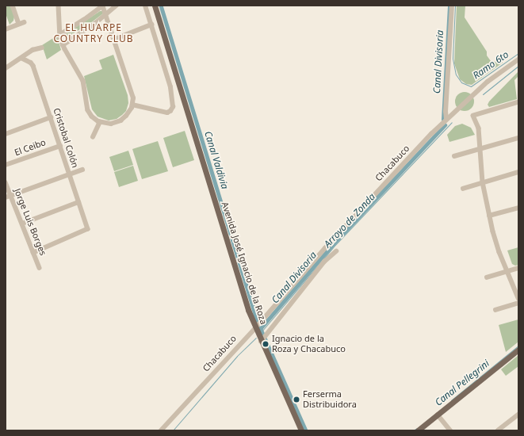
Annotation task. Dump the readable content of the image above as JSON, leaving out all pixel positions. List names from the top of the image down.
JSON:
{
  "streets": {
    "main road": ["Avenida José Ignacio de la Roza"],
    "street": [
      "Cristobal Colón",
      "El Ceibo",
      "Chacabuco",
      "Jorge Luis Borges"
    ]
  },
  "crossings": [
    ["Cristobal Colón", "El Ceibo"],
    ["Cristobal Colón", "Jorge Luis Borges"],
    ["Chacabuco", "Avenida José Ignacio de la Roza"]
  ],
  "districts": ["EL HUARPE COUNTRY CLUB"],
  "water": [
    "Canal Divisoria",
    "Ramo 6to",
    "Canal Valdivia",
    "Arroyo de Zonda",
    "Canal Pellegrini"
  ],
  "places": ["Ignacio de la Roza y Chacabuco", "Ferserma Distribuidora"]
}
